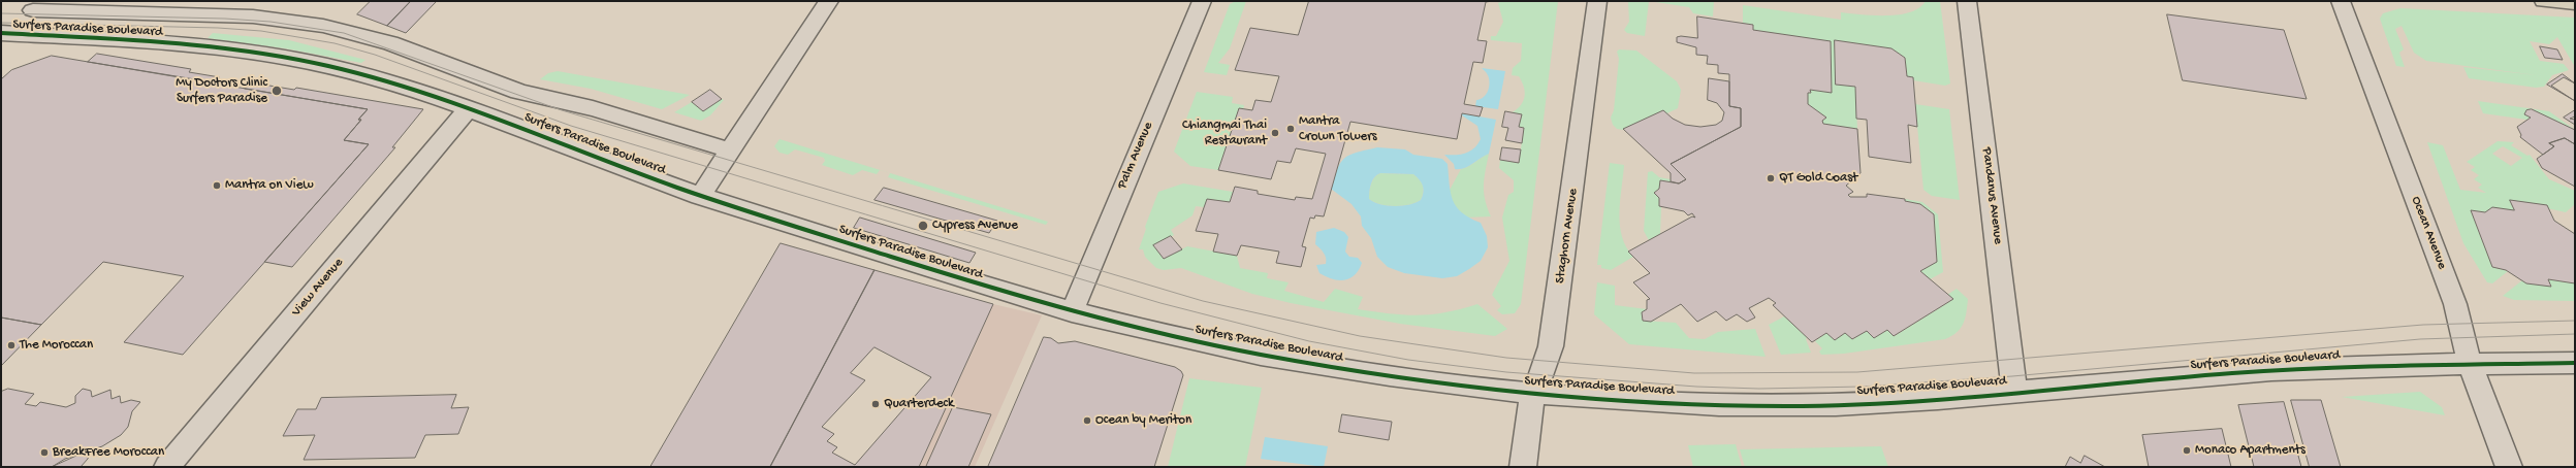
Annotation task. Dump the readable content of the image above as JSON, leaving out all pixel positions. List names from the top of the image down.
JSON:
{
  "streets": {
    "street": [
      "Surfers Paradise Boulevard",
      "Palm Avenue",
      "Pandanus Avenue",
      "Ocean Avenue",
      "Staghorn Avenue",
      "View Avenue"
    ]
  },
  "crossings": [
    ["Surfers Paradise Boulevard", "Palm Avenue"],
    ["Surfers Paradise Boulevard", "Pandanus Avenue"],
    ["Surfers Paradise Boulevard", "Ocean Avenue"],
    ["Surfers Paradise Boulevard", "Staghorn Avenue"],
    ["Surfers Paradise Boulevard", "View Avenue"]
  ],
  "places": [
    "My Doctors Clinic Surfers Paradise",
    "Mantra Crown Towers",
    "Chiangmai Thai Restaurant",
    "QT Gold Coast",
    "Mantra on View",
    "Cypress Avenue",
    "The Moroccan",
    "Quarterdeck",
    "Ocean by Meriton",
    "Monaco Apartments",
    "BreakFree Moroccan"
  ]
}
